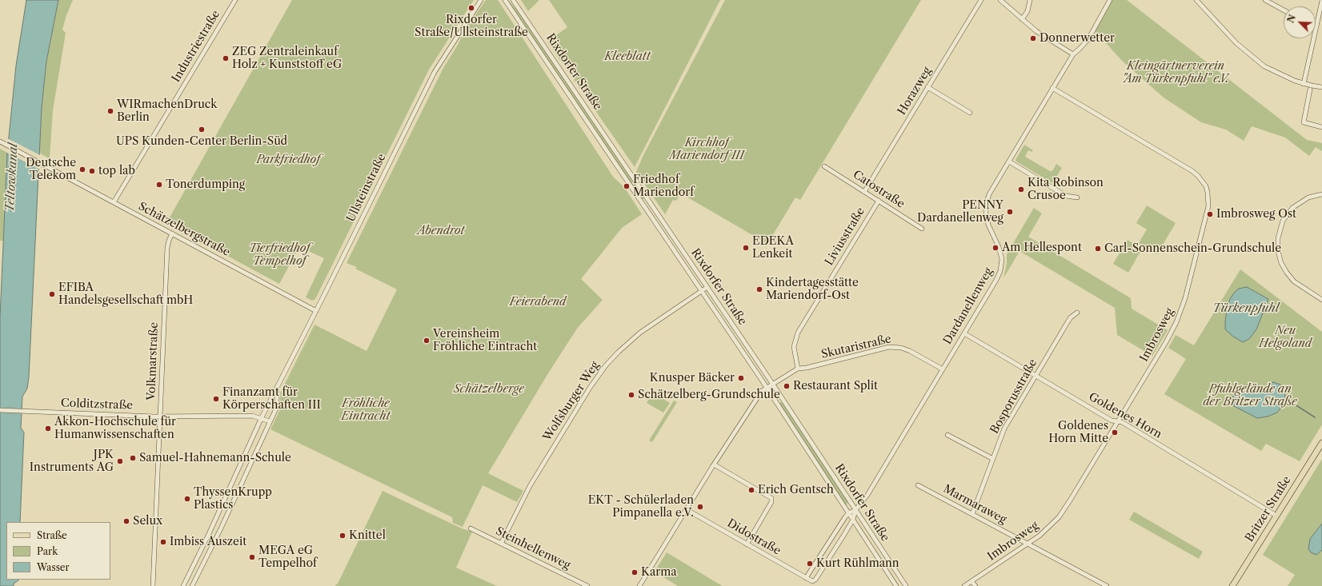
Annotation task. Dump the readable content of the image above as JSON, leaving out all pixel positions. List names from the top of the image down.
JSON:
{
  "streets": {
    "main road": ["Britzer Straße"],
    "street": [
      "Industriestraße",
      "Rixdorfer Straße",
      "Horazweg",
      "Ullsteinstraße",
      "Catostraße",
      "Schätzelbergstraße",
      "Liviusstraße",
      "Dardanellenweg",
      "Imbrosweg",
      "Skutaristraße",
      "Volkmarstraße",
      "Bosporusstraße",
      "Wolfsburger Weg",
      "Colditzstraße",
      "Goldenes Horn",
      "Marmaraweg",
      "Didostraße",
      "Steinhellenweg"
    ]
  },
  "crossings": [
    ["Industriestraße", "Schätzelbergstraße"],
    ["Rixdorfer Straße", "Dardanellenweg"],
    ["Rixdorfer Straße", "Skutaristraße"],
    ["Rixdorfer Straße", "Wolfsburger Weg"],
    ["Rixdorfer Straße", "Didostraße"],
    ["Horazweg", "Catostraße"],
    ["Ullsteinstraße", "Schätzelbergstraße"],
    ["Ullsteinstraße", "Colditzstraße"],
    ["Catostraße", "Liviusstraße"],
    ["Schätzelbergstraße", "Volkmarstraße"],
    ["Liviusstraße", "Skutaristraße"],
    ["Dardanellenweg", "Imbrosweg"],
    ["Dardanellenweg", "Skutaristraße"],
    ["Dardanellenweg", "Goldenes Horn"],
    ["Imbrosweg", "Goldenes Horn"],
    ["Imbrosweg", "Marmaraweg"],
    ["Skutaristraße", "Didostraße"],
    ["Volkmarstraße", "Colditzstraße"],
    ["Bosporusstraße", "Goldenes Horn"],
    ["Bosporusstraße", "Marmaraweg"],
    ["Wolfsburger Weg", "Steinhellenweg"],
    ["Goldenes Horn", "Britzer Straße"]
  ],
  "water": ["Teltowkanal", "Türkenpfuhl"],
  "parks": [
    "Kleeblatt",
    "Kleingärtnerverein \"Am Türkenpfuhl\" e.V.",
    "Kirchhof Mariendorf III",
    "Parkfriedhof",
    "Abendrot",
    "Tierfriedhof Tempelhof",
    "Feierabend",
    "Neu Helgoland",
    "Schätzelberge",
    "Pfuhlgelände an der Britzer Straße",
    "Fröhliche Eintracht"
  ],
  "places": [
    "Rixdorfer Straße/Ullsteinstraße",
    "Donnerwetter",
    "ZEG Zentraleinkauf Holz + Kunststoff eG",
    "WIRmachenDruck Berlin",
    "UPS Kunden-Center Berlin-Süd",
    "Deutsche Telekom",
    "top lab",
    "Tonerdumping",
    "Friedhof Mariendorf",
    "Kita Robinson Crusoe",
    "PENNY Dardanellenweg",
    "Imbrosweg Ost",
    "EDEKA Lenkeit",
    "Am Hellespont",
    "Carl-Sonnenschein-Grundschule",
    "Kindertagesstätte Mariendorf-Ost",
    "EFIBA Handelsgesellschaft mbH",
    "Vereinsheim Fröhliche Eintracht",
    "Knusper Bäcker",
    "Restaurant Split",
    "Schätzelberg-Grundschule",
    "Finanzamt für Körperschaften III",
    "Akkon-Hochschule für Humanwissenschaften",
    "Goldenes Horn Mitte",
    "Samuel-Hahnemann-Schule",
    "JPK Instruments AG",
    "Erich Gentsch",
    "ThyssenKrupp Plastics",
    "EKT - Schülerladen Pimpanella e.V.",
    "Selux",
    "Knittel",
    "Imbiss Auszeit",
    "MEGA eG Tempelhof",
    "Kurt Rühlmann",
    "Karma"
  ],
  "legend": ["Straße", "Park", "Wasser"],
  "north": "top left"
}
